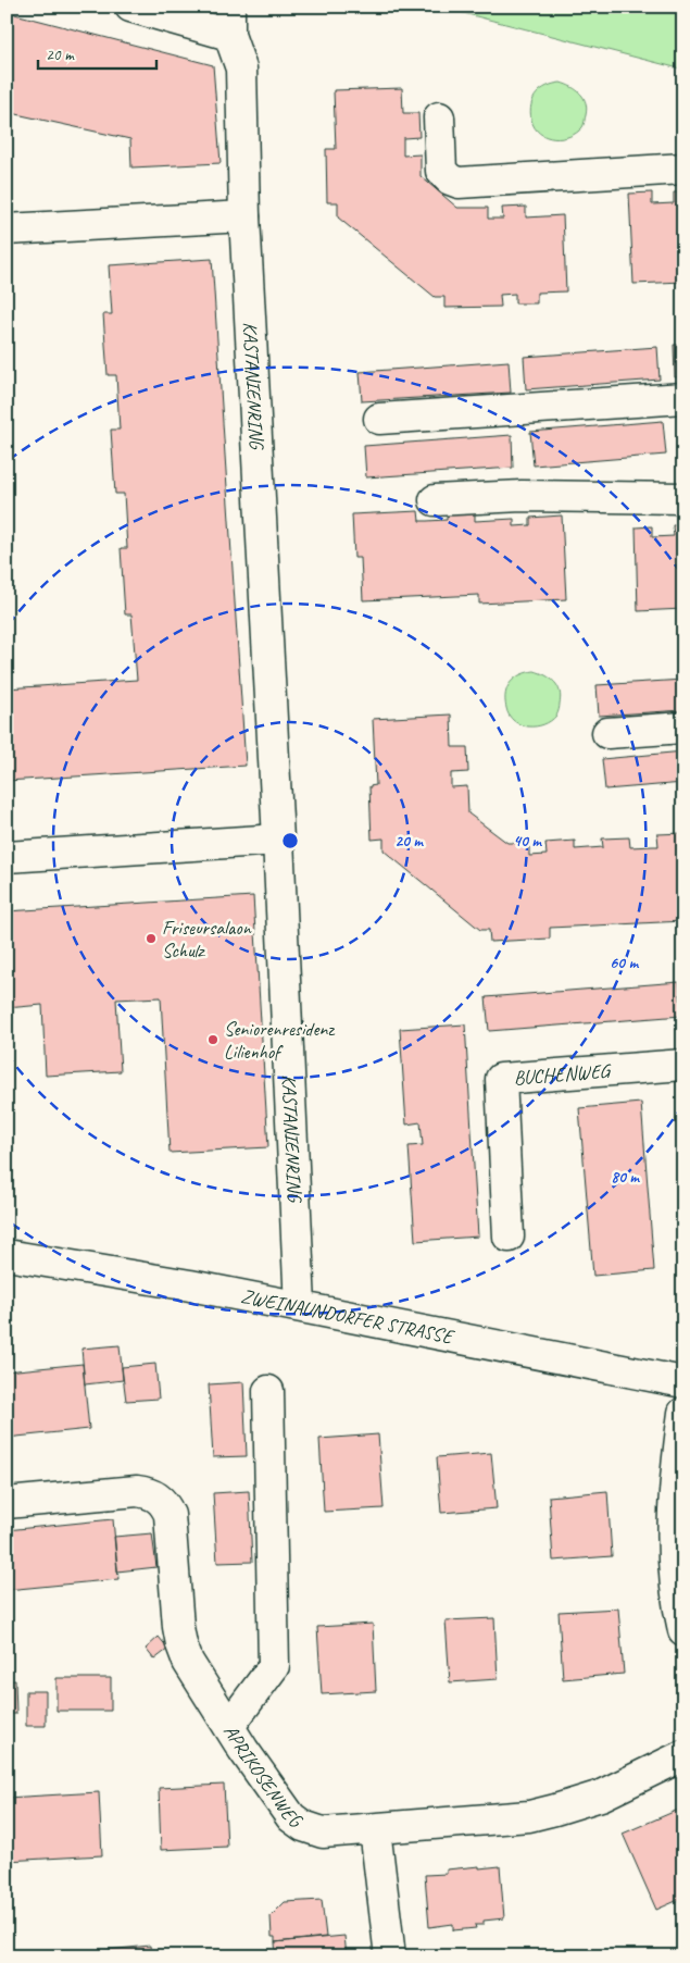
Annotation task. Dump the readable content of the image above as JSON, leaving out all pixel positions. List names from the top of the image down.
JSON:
{
  "streets": {
    "street": [
      "KASTANIENRING",
      "BUCHENWEG",
      "ZWEINAUNDORFER STRASSE",
      "APRIKOSENWEG"
    ]
  },
  "crossings": [
    ["KASTANIENRING", "ZWEINAUNDORFER STRASSE"]
  ],
  "places": ["Friseursalaon Schulz", "Seniorenresidenz Lilienhof"],
  "scale_bar": "20 m",
  "rings": [
    "20 m",
    "40 m",
    "60 m",
    "80 m"
  ]
}
